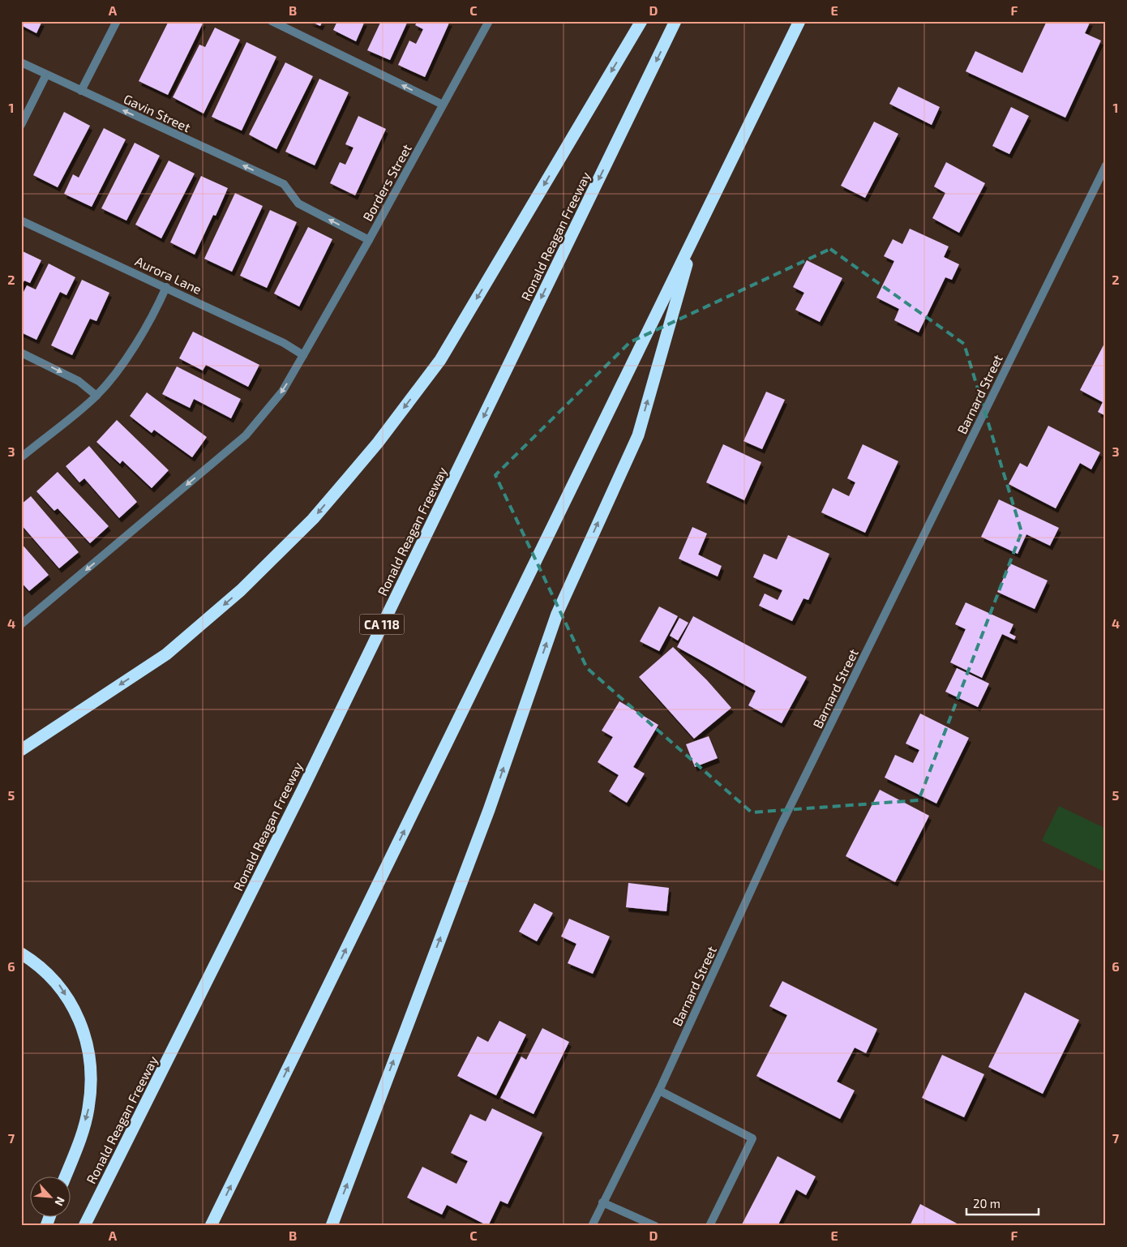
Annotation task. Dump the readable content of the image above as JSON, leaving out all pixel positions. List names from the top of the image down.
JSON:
{
  "streets": {
    "highway": ["Ronald Reagan Freeway", "CA 118"],
    "street": [
      "Gavin Street",
      "Borders Street",
      "Aurora Lane",
      "Barnard Street"
    ]
  },
  "crossings": [
    ["Gavin Street", "Borders Street"],
    ["Borders Street", "Aurora Lane"]
  ],
  "one_way": ["Gavin Street", "Borders Street"],
  "scale_bar": "20 m",
  "north": "bottom right",
  "grid": {
    "columns": [
      "A",
      "B",
      "C",
      "D",
      "E",
      "F"
    ],
    "rows": [
      "1",
      "2",
      "3",
      "4",
      "5",
      "6",
      "7"
    ]
  }
}
